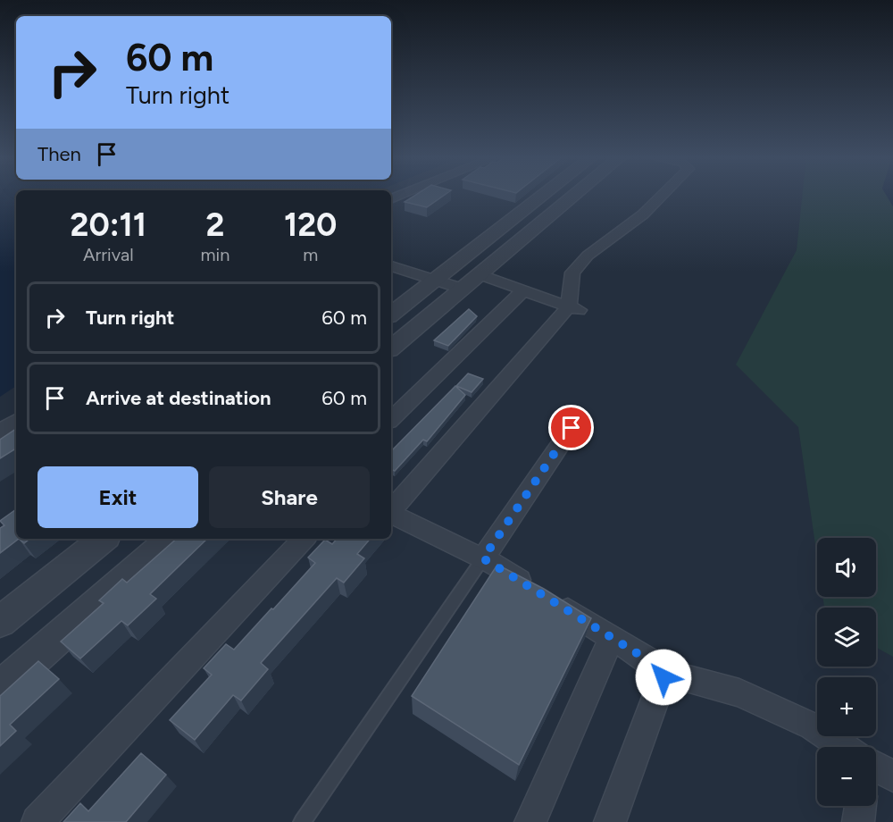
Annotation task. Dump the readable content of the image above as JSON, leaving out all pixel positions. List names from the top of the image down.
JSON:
{
  "page": {
    "turn": ["60 m", "Turn right"],
    "then": "Then",
    "eta": [
      "20:11",
      "Arrival",
      "2",
      "min",
      "120",
      "m"
    ],
    "list": [
      {
        "name": "Turn right",
        "value": "60 m"
      },
      {
        "name": "Arrive at destination",
        "value": "60 m"
      }
    ],
    "buttons": ["Exit", "Share"],
    "map_buttons": ["+", "−"]
  }
}
